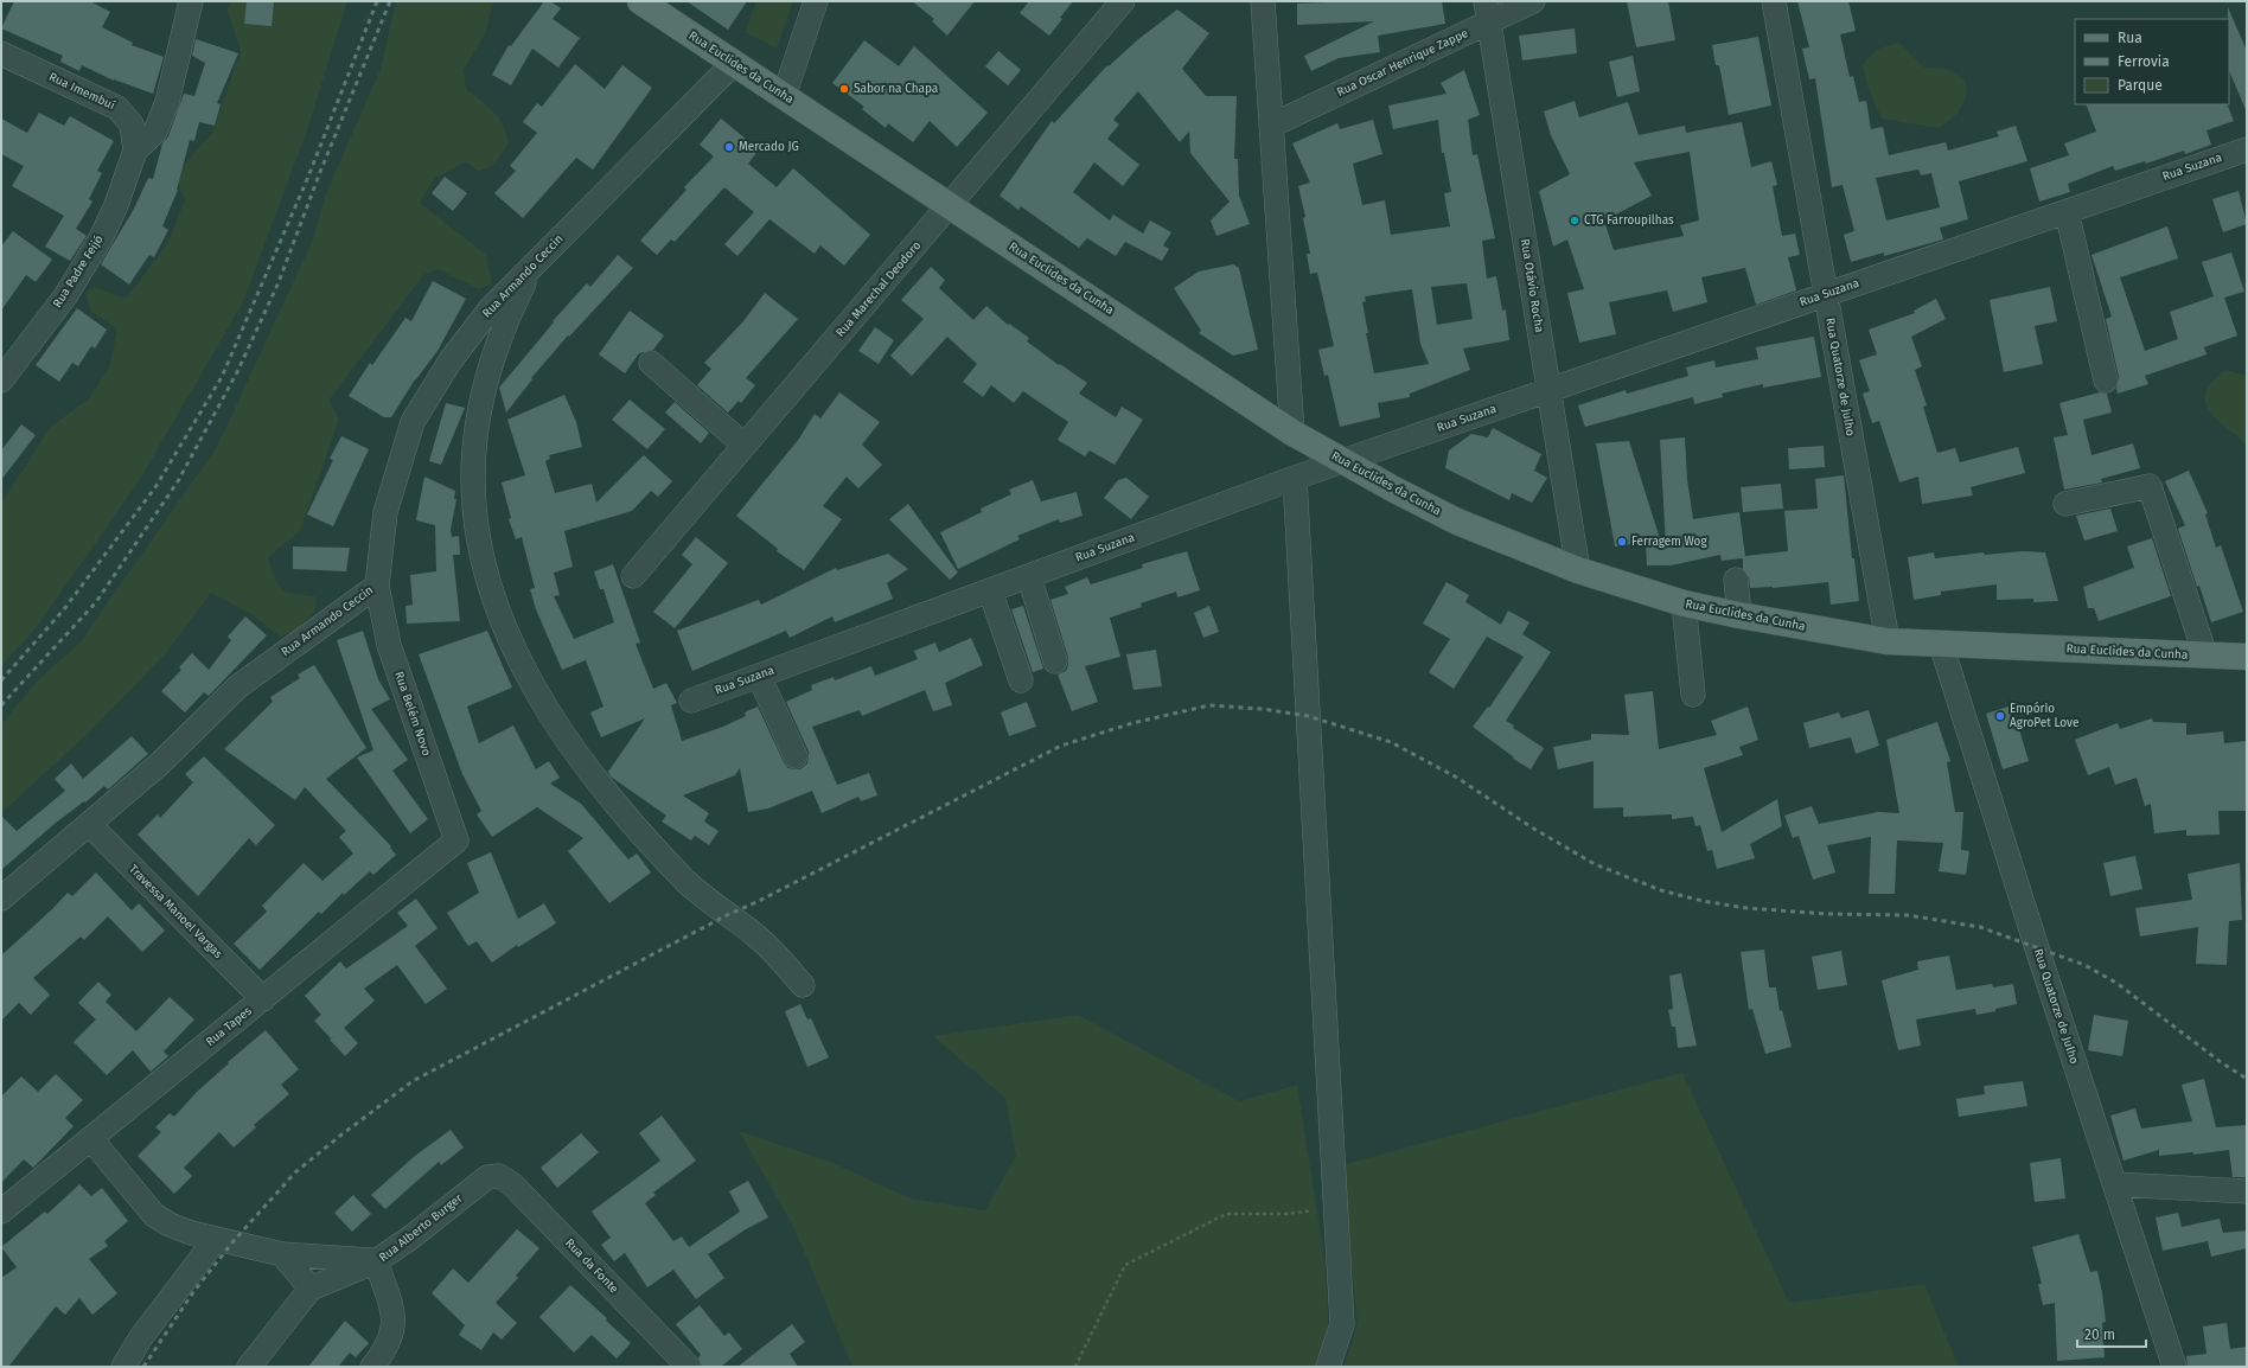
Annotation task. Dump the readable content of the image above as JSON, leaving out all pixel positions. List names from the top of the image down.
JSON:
{
  "streets": {
    "main road": ["Rua Euclides da Cunha"],
    "street": [
      "Rua Oscar Henrique Zappe",
      "Rua Imembuí",
      "Rua Suzana",
      "Rua Padre Feijó",
      "Rua Armando Ceccin",
      "Rua Otávio Rocha",
      "Rua Marechal Deodoro",
      "Rua Quatorze de Julho",
      "Rua Belém Novo",
      "Travessa Manoel Vargas",
      "Rua Tapes",
      "Rua Alberto Burger",
      "Rua da Fonte"
    ]
  },
  "crossings": [
    ["Rua Oscar Henrique Zappe", "Rua Otávio Rocha"],
    ["Rua Euclides da Cunha", "Rua Suzana"],
    ["Rua Euclides da Cunha", "Rua Armando Ceccin"],
    ["Rua Euclides da Cunha", "Rua Otávio Rocha"],
    ["Rua Euclides da Cunha", "Rua Marechal Deodoro"],
    ["Rua Euclides da Cunha", "Rua Quatorze de Julho"],
    ["Rua Imembuí", "Rua Padre Feijó"],
    ["Rua Suzana", "Rua Otávio Rocha"],
    ["Rua Suzana", "Rua Quatorze de Julho"],
    ["Rua Armando Ceccin", "Rua Belém Novo"],
    ["Rua Armando Ceccin", "Travessa Manoel Vargas"],
    ["Rua Belém Novo", "Rua Tapes"],
    ["Travessa Manoel Vargas", "Rua Tapes"],
    ["Rua Alberto Burger", "Rua da Fonte"]
  ],
  "places": [
    "Sabor na Chapa",
    "Mercado JG",
    "CTG Farroupilhas",
    "Ferragem Wog",
    "Empório AgroPet Love"
  ],
  "legend": ["Rua", "Ferrovia", "Parque"],
  "scale_bar": "20 m"
}
